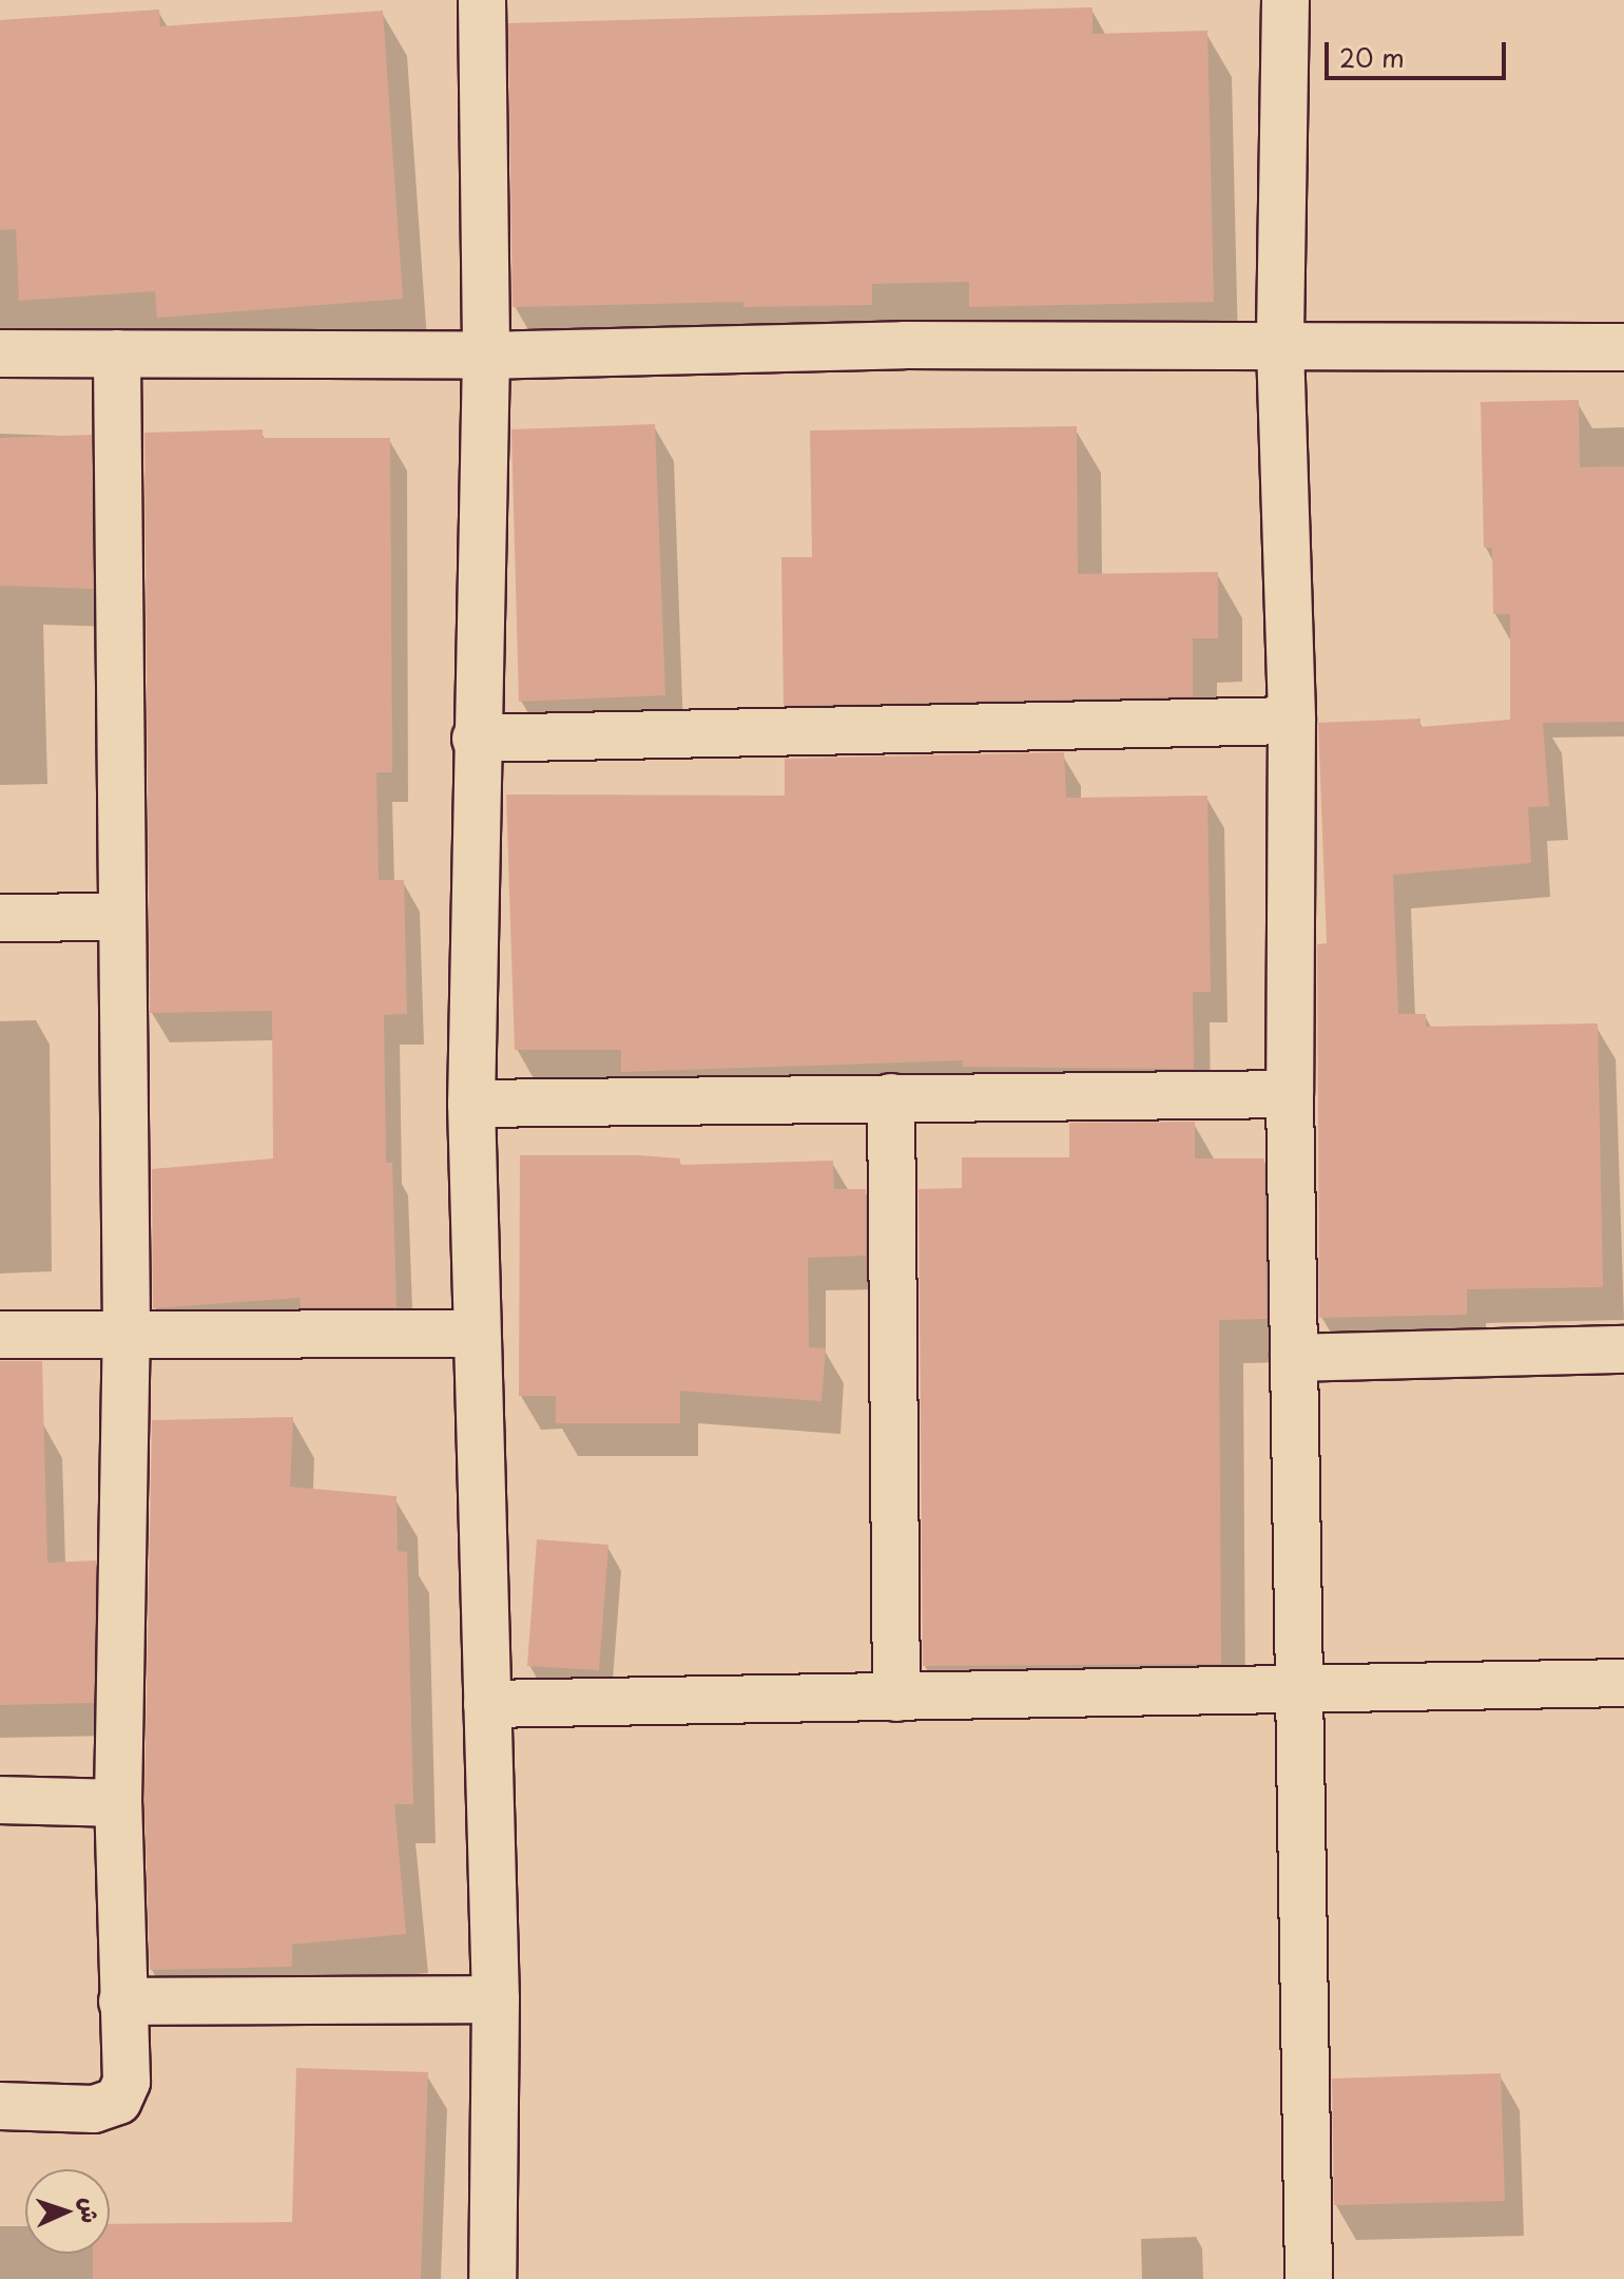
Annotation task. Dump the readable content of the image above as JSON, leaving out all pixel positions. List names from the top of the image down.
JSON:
{
  "scale_bar": "20 m",
  "north": "right"
}
